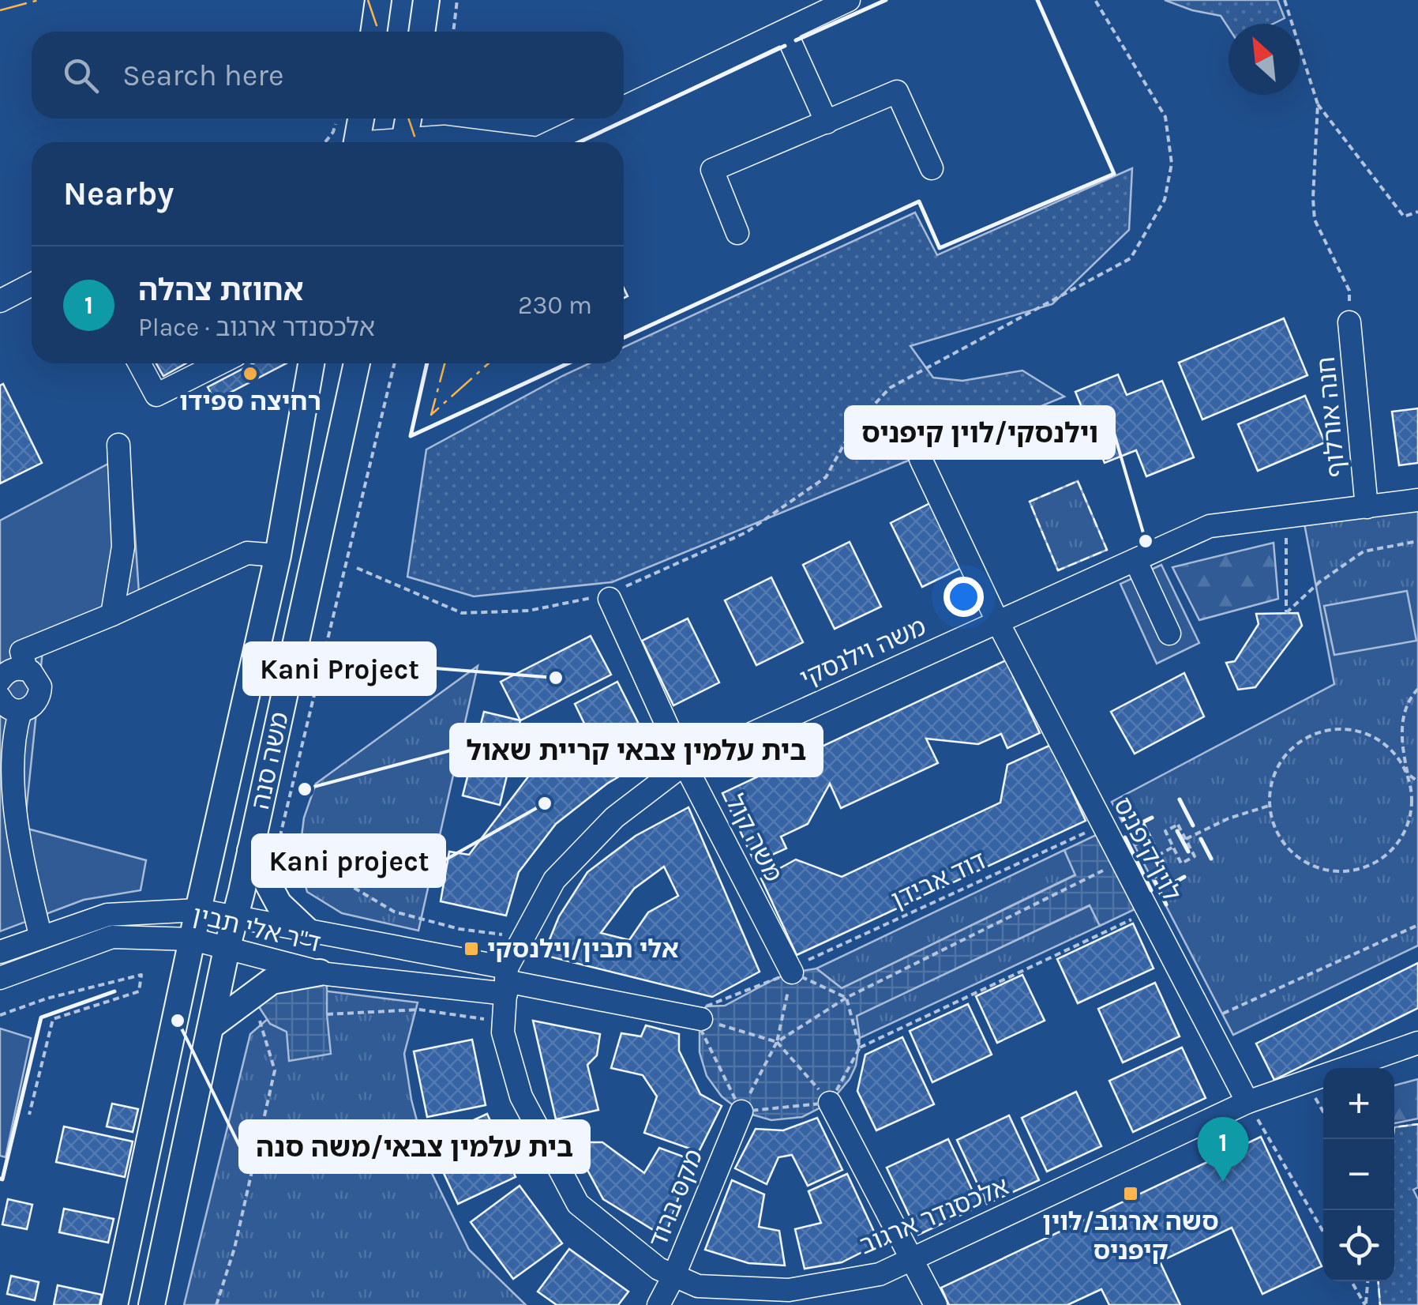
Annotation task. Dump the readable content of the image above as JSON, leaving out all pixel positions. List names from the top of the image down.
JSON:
{
  "streets": {
    "main road": ["משה סנה"],
    "street": [
      "חנה אורלוף",
      "משה וילנסקי",
      "משה קול",
      "לוין קיפניס",
      "ד\"ר אלי תבין",
      "מקס ברוד",
      "אלכסנדר ארגוב"
    ],
    "path": ["דוד אבידן"]
  },
  "crossings": [
    ["חנה אורלוף", "משה וילנסקי"],
    ["משה וילנסקי", "משה קול"],
    ["משה וילנסקי", "לוין קיפניס"],
    ["משה וילנסקי", "ד\"ר אלי תבין"],
    ["משה וילנסקי", "אלכסנדר ארגוב"],
    ["משה סנה", "ד\"ר אלי תבין"],
    ["משה קול", "דוד אבידן"],
    ["לוין קיפניס", "דוד אבידן"],
    ["לוין קיפניס", "אלכסנדר ארגוב"],
    ["דוד אבידן", "ד\"ר אלי תבין"],
    ["ד\"ר אלי תבין", "אלכסנדר ארגוב"],
    ["מקס ברוד", "אלכסנדר ארגוב"]
  ],
  "places": {
    "other": [
      "רחיצה ספידו",
      "וילנסקי/לוין קיפניס",
      "Kani Project",
      "בית עלמין צבאי קריית שאול",
      "Kani project",
      "בית עלמין צבאי/משה סנה"
    ],
    "transit": ["אלי תבין/וילנסקי", "סשה ארגוב/לוין קיפניס"]
  },
  "north": "top left",
  "page": {
    "search": "Search here",
    "heading": "Nearby",
    "list": [
      {
        "mark": "1",
        "name": "אחוזת צהלה",
        "note": "Place · אלכסנדר ארגוב",
        "value": "230 m"
      }
    ],
    "map_buttons": ["+", "−"],
    "pins": "1"
  }
}
